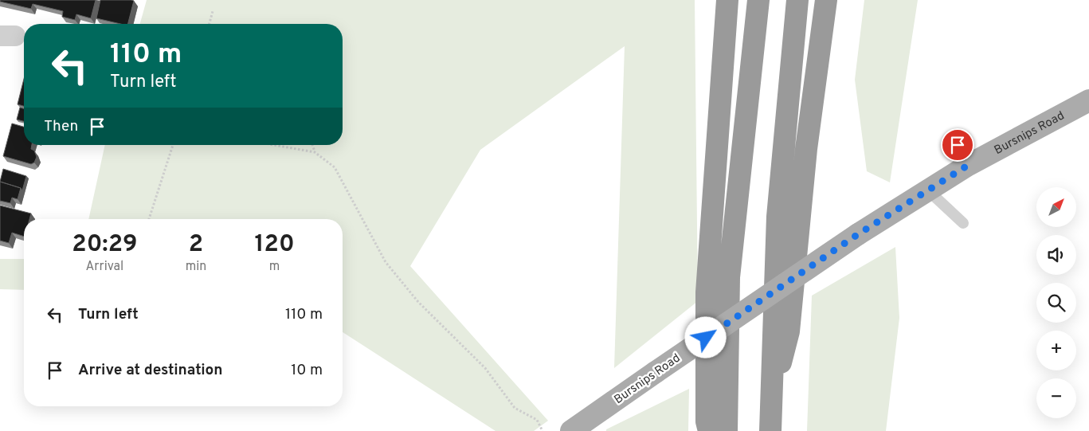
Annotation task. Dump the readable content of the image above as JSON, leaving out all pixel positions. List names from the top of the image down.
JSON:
{
  "streets": {
    "main road": ["Bursnips Road"]
  },
  "north": "top right",
  "page": {
    "turn": ["110 m", "Turn left"],
    "then": "Then",
    "map_buttons": ["+", "−"],
    "eta": [
      "20:29",
      "Arrival",
      "2",
      "min",
      "120",
      "m"
    ],
    "list": [
      {
        "name": "Turn left",
        "value": "110 m"
      },
      {
        "name": "Arrive at destination",
        "value": "10 m"
      }
    ]
  }
}
